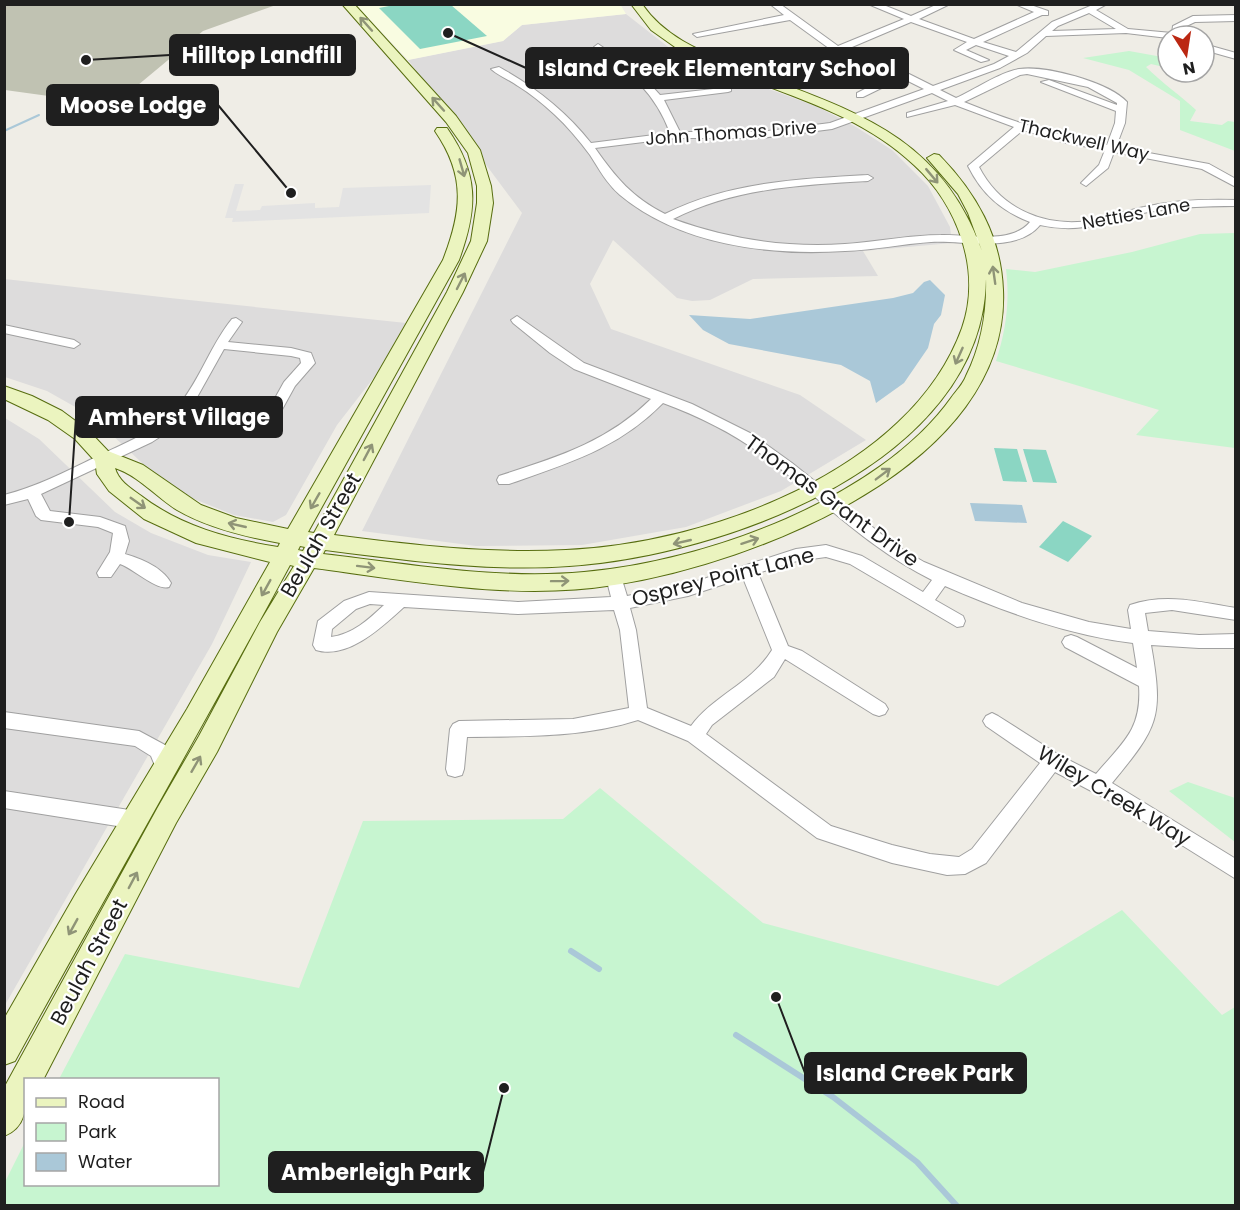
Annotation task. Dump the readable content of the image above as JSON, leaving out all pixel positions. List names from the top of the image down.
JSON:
{
  "streets": {
    "main road": ["Beulah Street"],
    "street": [
      "John Thomas Drive",
      "Thackwell Way",
      "Netties Lane",
      "Thomas Grant Drive",
      "Osprey Point Lane",
      "Wiley Creek Way"
    ]
  },
  "crossings": [
    ["John Thomas Drive", "Thackwell Way"],
    ["Thackwell Way", "Netties Lane"]
  ],
  "places": [
    "Island Creek Elementary School",
    "Hilltop Landfill",
    "Moose Lodge",
    "Amherst Village",
    "Island Creek Park",
    "Amberleigh Park"
  ],
  "legend": ["Road", "Park", "Water"],
  "north": "bottom"
}
